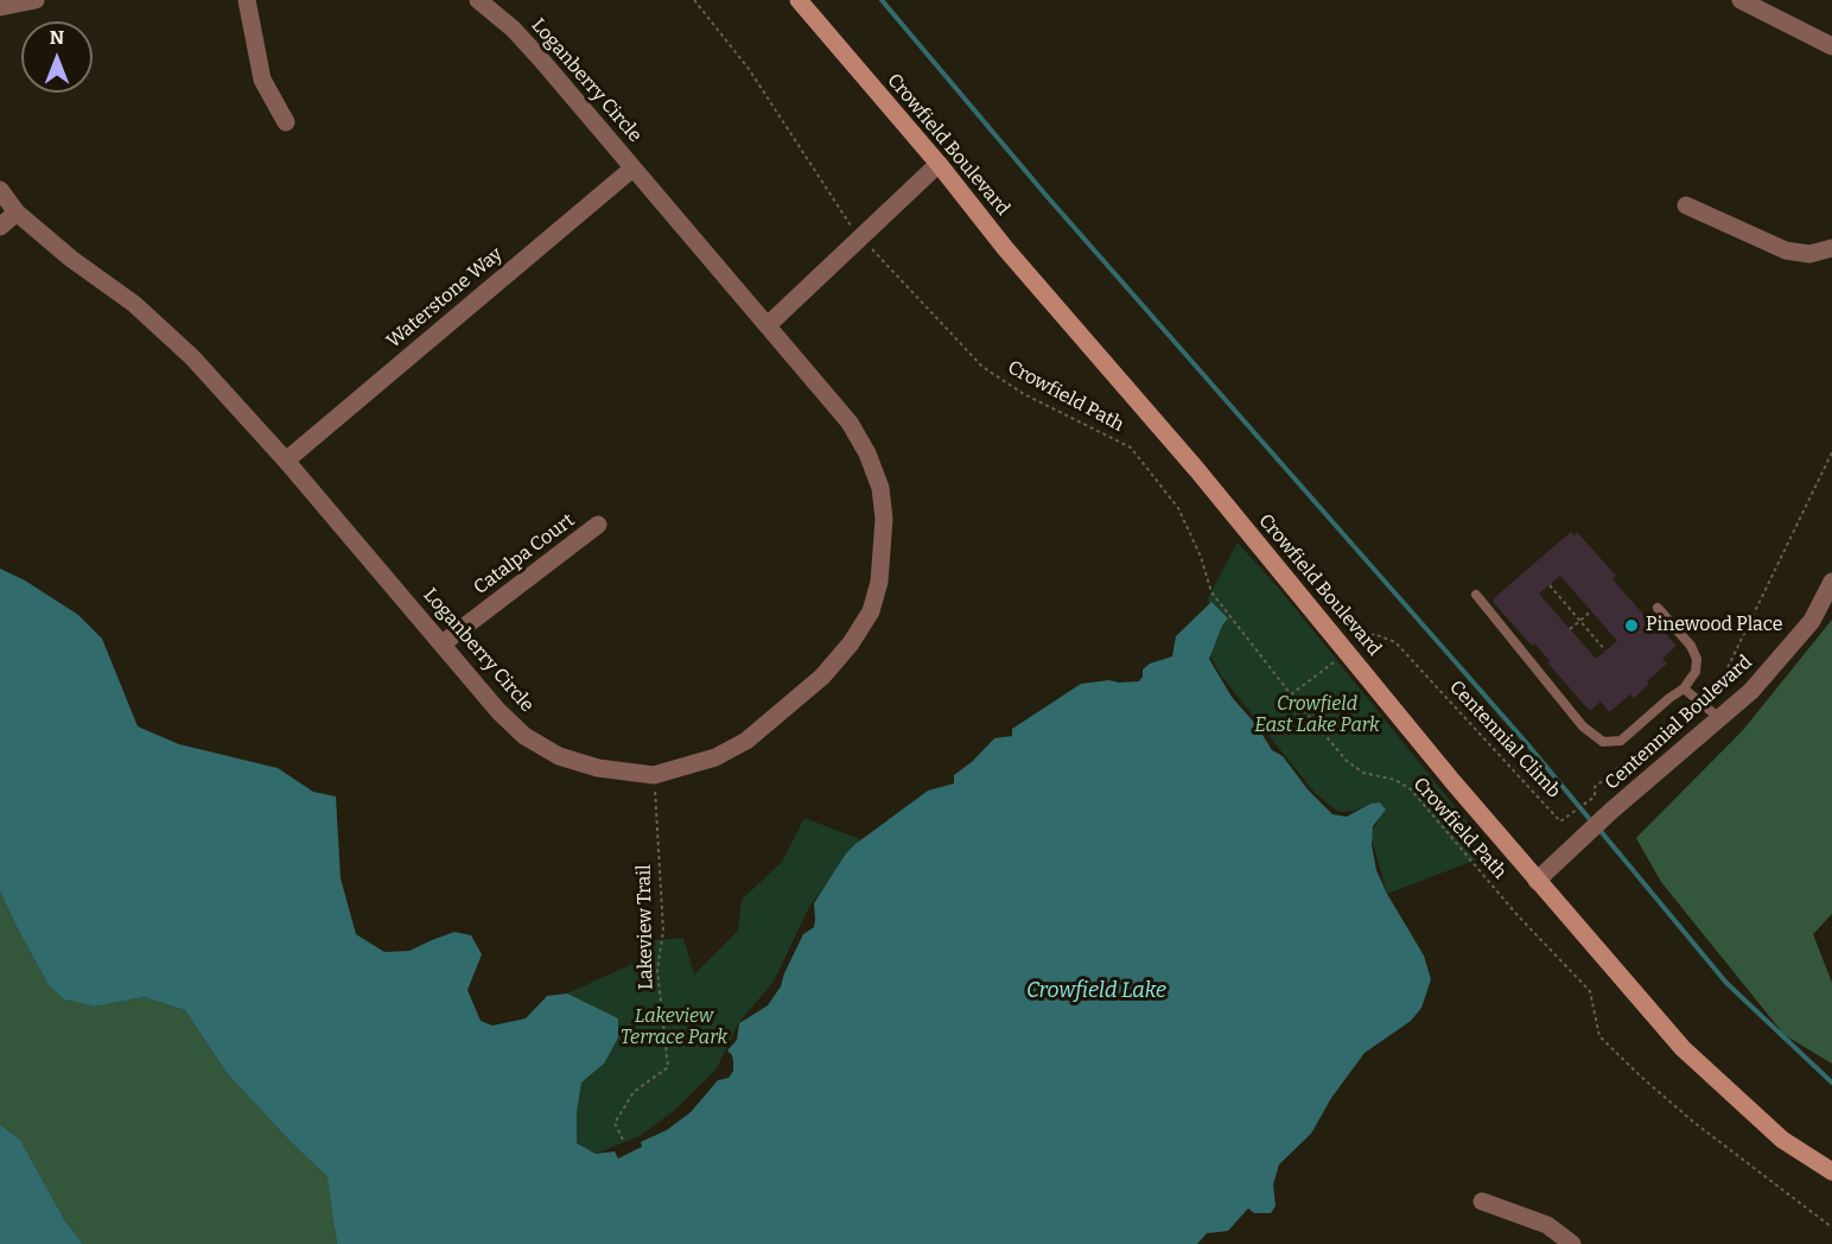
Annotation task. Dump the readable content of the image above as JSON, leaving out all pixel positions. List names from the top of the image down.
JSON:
{
  "streets": {
    "main road": ["Crowfield Boulevard"],
    "street": [
      "Loganberry Circle",
      "Waterstone Way",
      "Catalpa Court",
      "Centennial Boulevard"
    ],
    "path": ["Crowfield Path", "Centennial Climb", "Lakeview Trail"]
  },
  "crossings": [
    ["Loganberry Circle", "Waterstone Way"],
    ["Loganberry Circle", "Catalpa Court"],
    ["Loganberry Circle", "Lakeview Trail"],
    ["Crowfield Boulevard", "Centennial Boulevard"],
    ["Crowfield Boulevard", "Centennial Climb"],
    ["Crowfield Path", "Centennial Climb"]
  ],
  "water": ["Crowfield Lake"],
  "parks": ["Crowfield East Lake Park", "Lakeview Terrace Park"],
  "places": ["Pinewood Place"],
  "north": "top"
}
